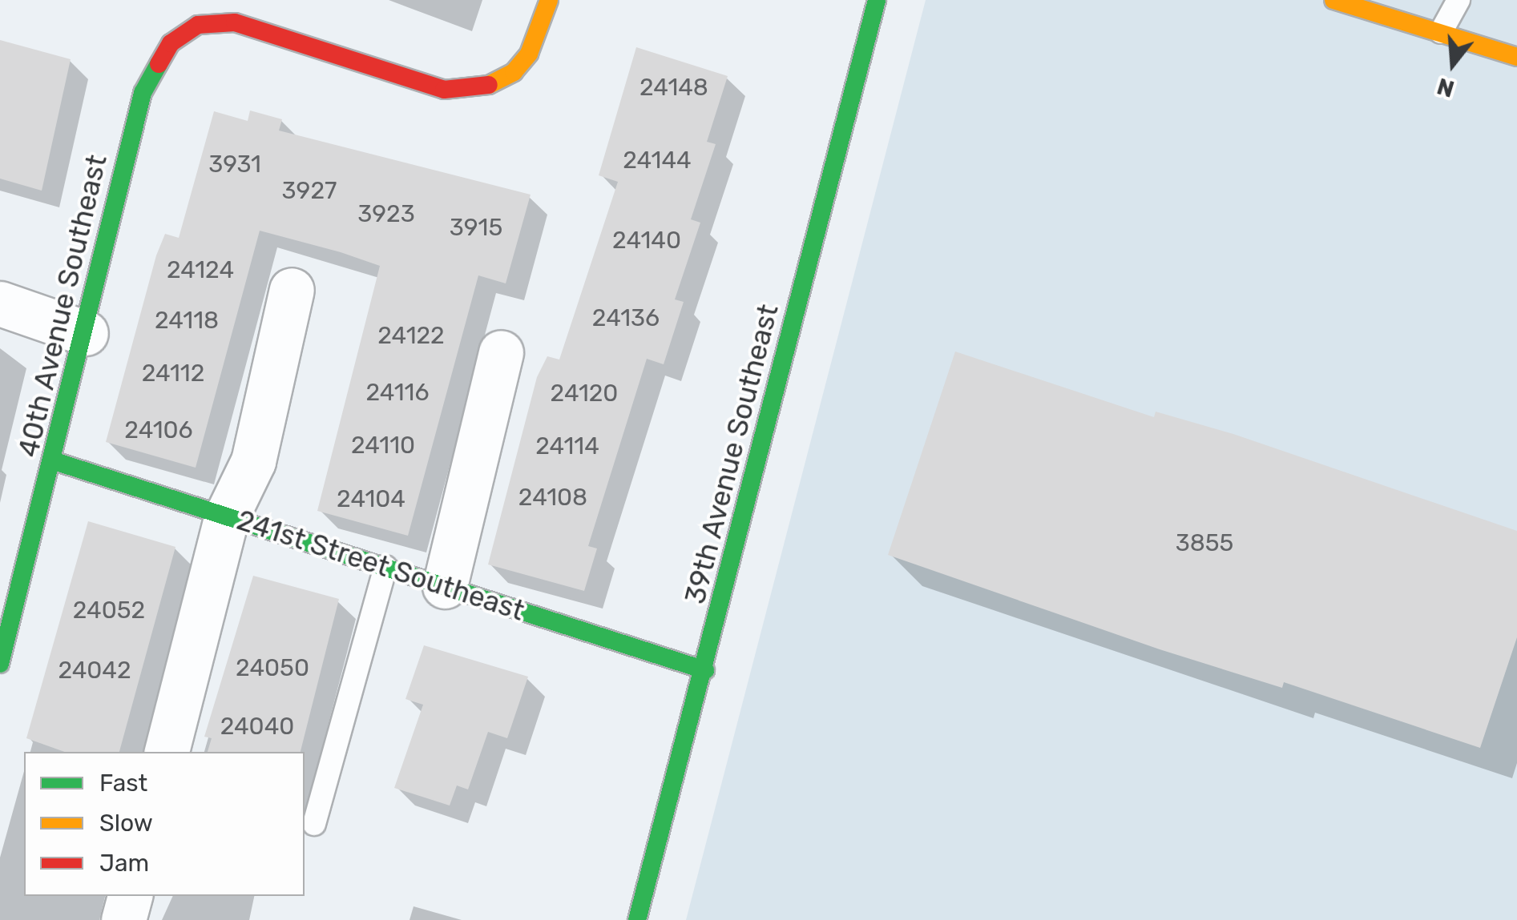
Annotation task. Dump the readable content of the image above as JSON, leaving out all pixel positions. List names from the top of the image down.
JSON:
{
  "streets": {
    "street": ["40th Avenue Southeast", "39th Avenue Southeast", "241st Street Southeast"]
  },
  "crossings": [
    ["40th Avenue Southeast", "241st Street Southeast"],
    ["39th Avenue Southeast", "241st Street Southeast"]
  ],
  "house_numbers": [
    "24148",
    "24144",
    "3931",
    "3927",
    "3923",
    "3915",
    "24140",
    "24124",
    "24136",
    "24118",
    "24122",
    "24112",
    "24116",
    "24120",
    "24106",
    "24110",
    "24114",
    "24108",
    "24104",
    "3855",
    "24052",
    "24050",
    "24042",
    "24040"
  ],
  "legend": ["Fast", "Slow", "Jam"],
  "north": "bottom"
}
